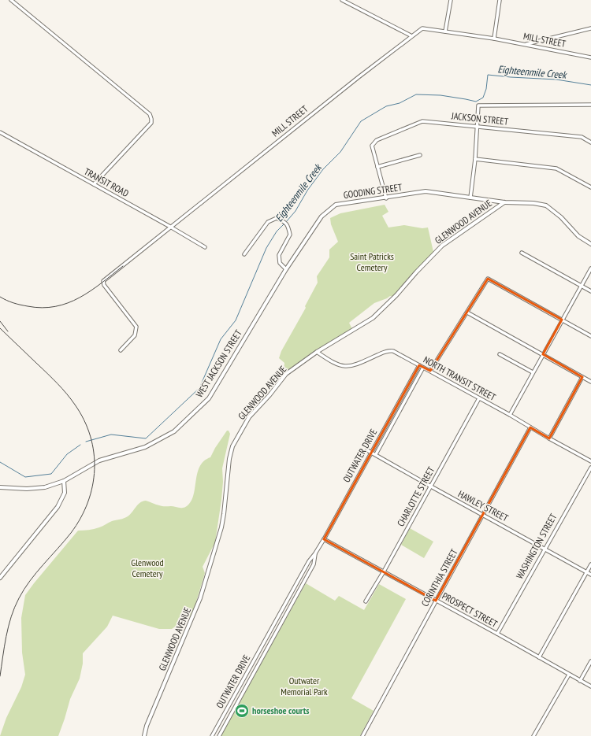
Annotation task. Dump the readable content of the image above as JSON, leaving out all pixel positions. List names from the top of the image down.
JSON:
{
  "streets": {
    "street": [
      "MILL STREET",
      "JACKSON STREET",
      "TRANSIT ROAD",
      "GOODING STREET",
      "GLENWOOD AVENUE",
      "WEST JACKSON STREET",
      "NORTH TRANSIT STREET",
      "OUTWATER DRIVE",
      "CHARLOTTE STREET",
      "HAWLEY STREET",
      "WASHINGTON STREET",
      "CORINTHIA STREET",
      "PROSPECT STREET"
    ]
  },
  "crossings": [
    ["MILL STREET", "TRANSIT ROAD"],
    ["GOODING STREET", "GLENWOOD AVENUE"],
    ["GOODING STREET", "WEST JACKSON STREET"],
    ["GLENWOOD AVENUE", "NORTH TRANSIT STREET"],
    ["NORTH TRANSIT STREET", "OUTWATER DRIVE"],
    ["NORTH TRANSIT STREET", "CHARLOTTE STREET"],
    ["NORTH TRANSIT STREET", "CORINTHIA STREET"],
    ["OUTWATER DRIVE", "HAWLEY STREET"],
    ["OUTWATER DRIVE", "PROSPECT STREET"],
    ["CHARLOTTE STREET", "HAWLEY STREET"],
    ["CHARLOTTE STREET", "PROSPECT STREET"],
    ["HAWLEY STREET", "WASHINGTON STREET"],
    ["HAWLEY STREET", "CORINTHIA STREET"],
    ["WASHINGTON STREET", "PROSPECT STREET"],
    ["CORINTHIA STREET", "PROSPECT STREET"]
  ],
  "water": ["Eighteenmile Creek"],
  "parks": ["Saint Patricks Cemetery", "Glenwood Cemetery", "Outwater Memorial Park"],
  "places": {
    "sports": ["horseshoe courts"]
  }
}
